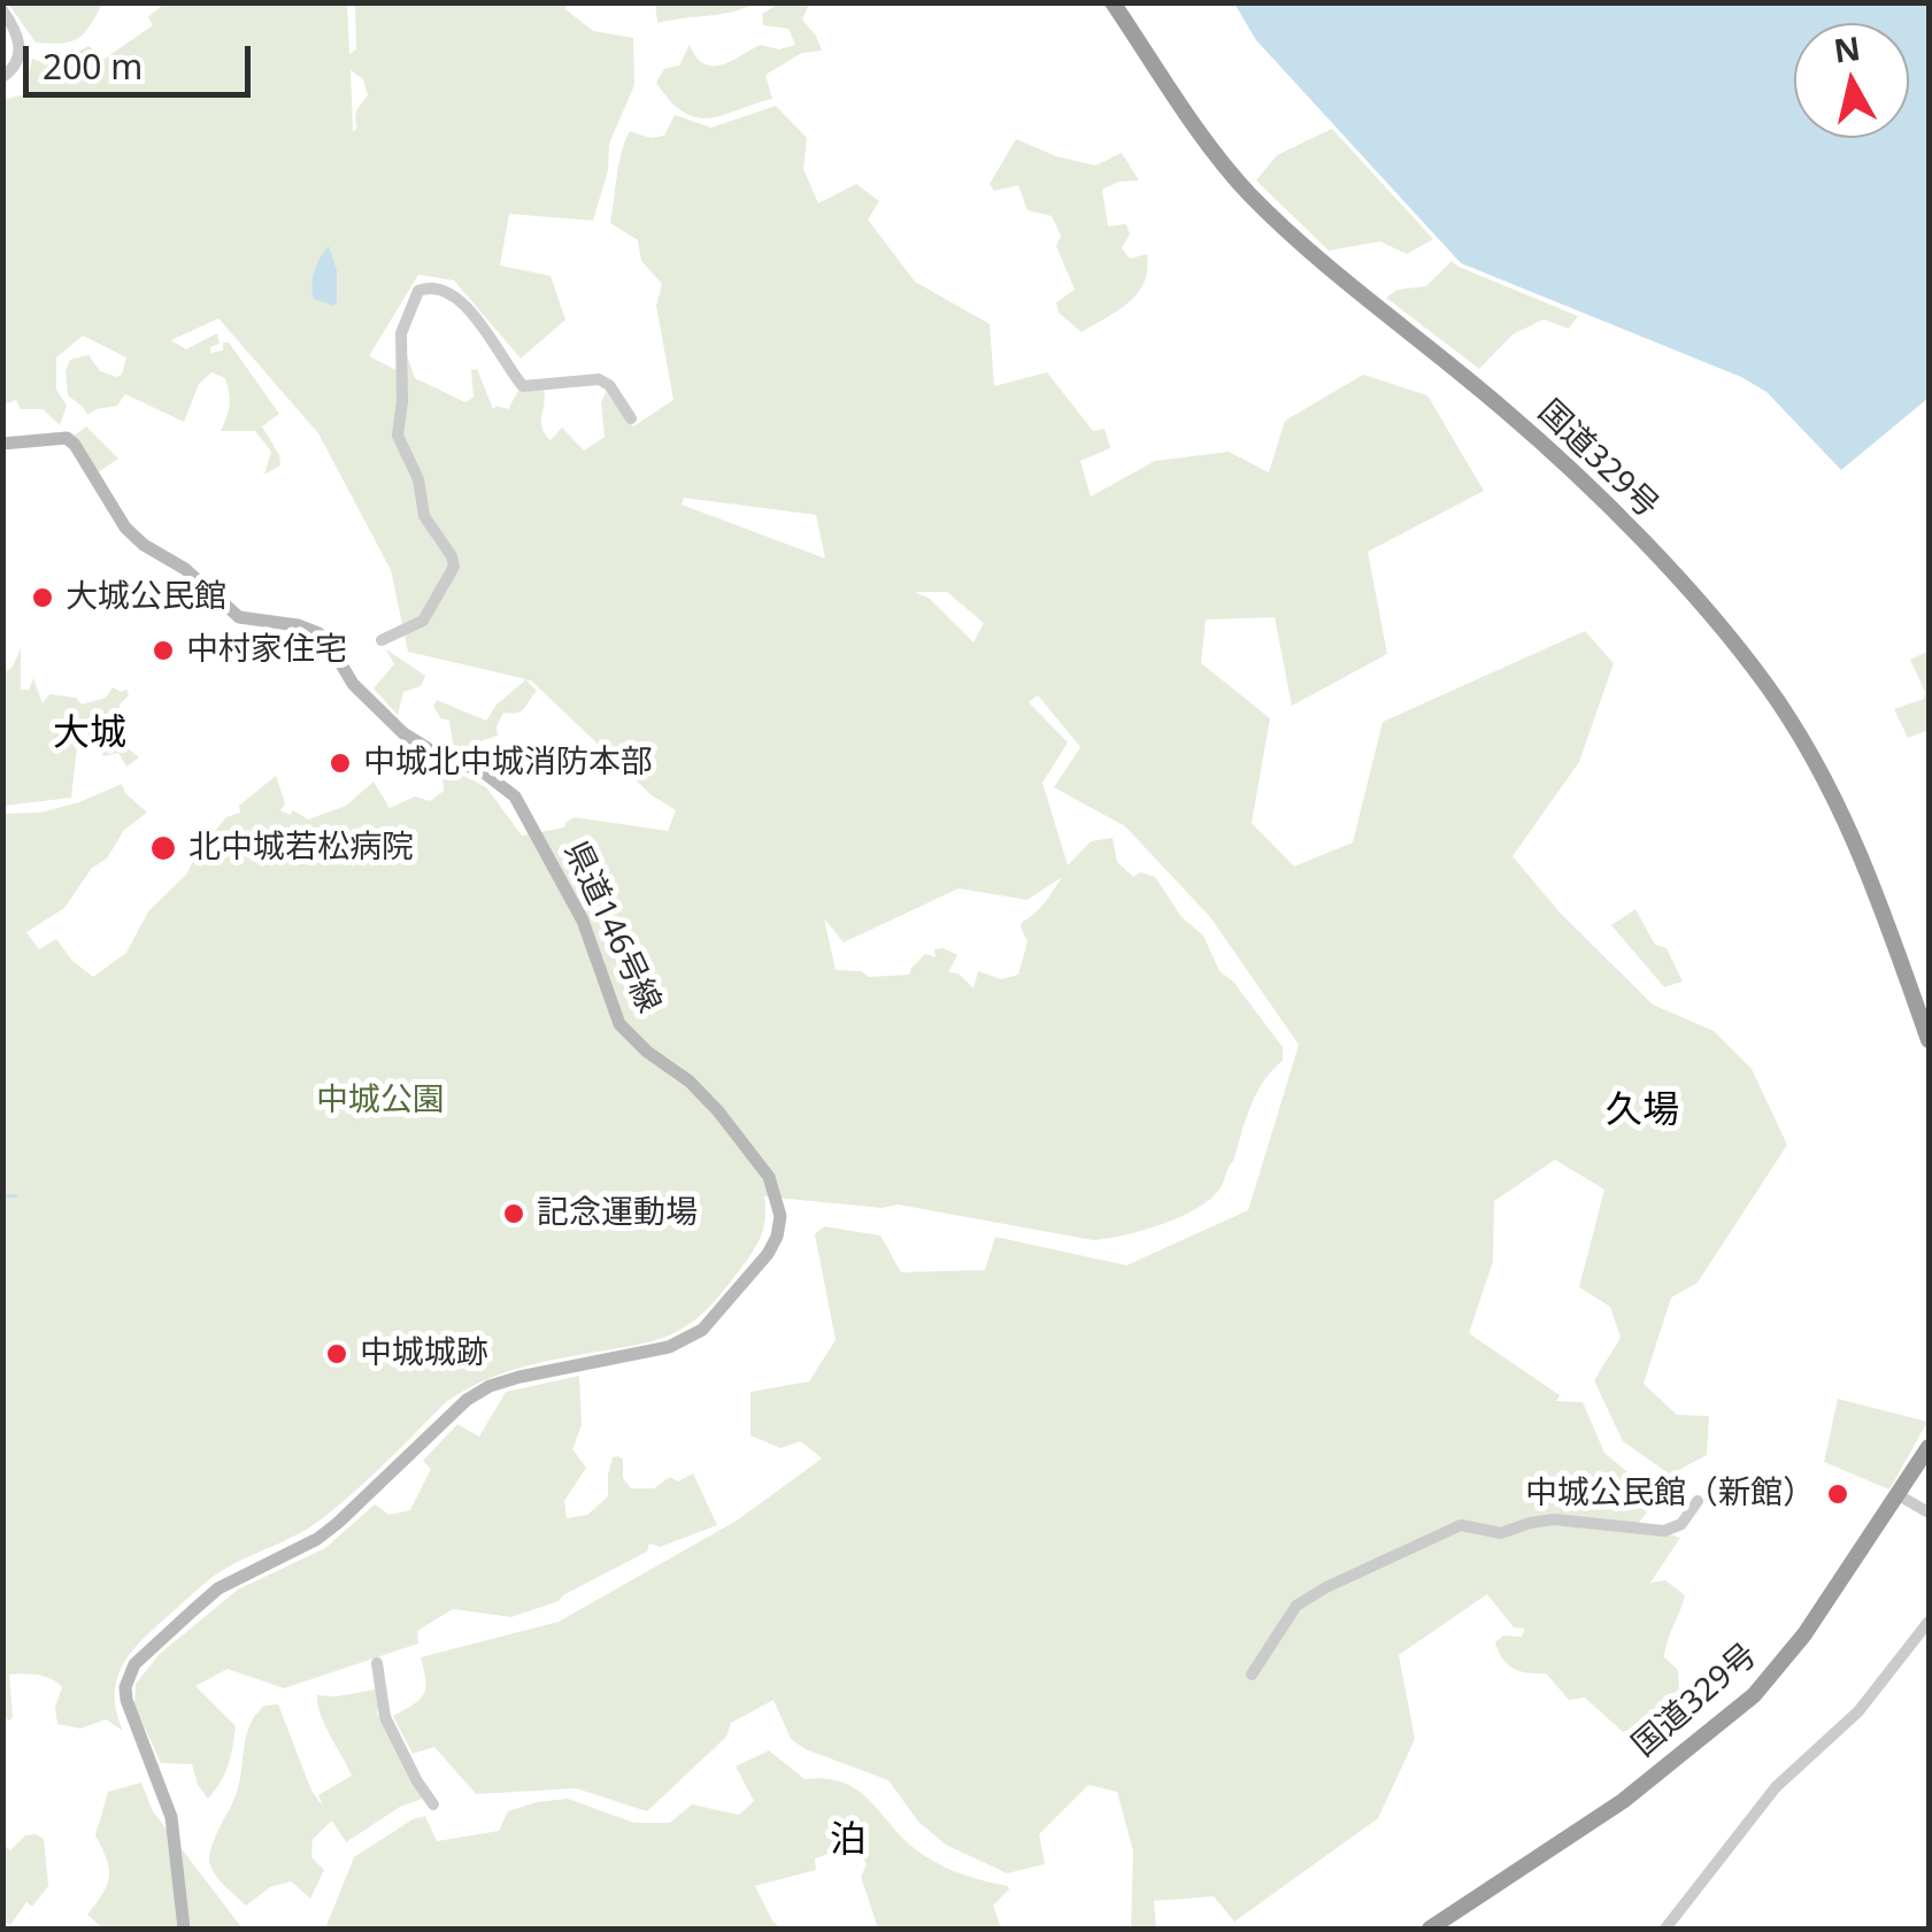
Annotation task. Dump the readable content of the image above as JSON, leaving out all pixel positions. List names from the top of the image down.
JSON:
{
  "streets": {
    "highway": ["国道329号"],
    "main road": ["県道146号線"]
  },
  "districts": ["大城", "久場", "泊"],
  "parks": ["中城公園"],
  "places": [
    "大城公民館",
    "中村家住宅",
    "中城北中城消防本部",
    "北中城若松病院",
    "記念運動場",
    "中城城跡",
    "中城公民館（新館）"
  ],
  "scale_bar": "200 m",
  "north": "top"
}
